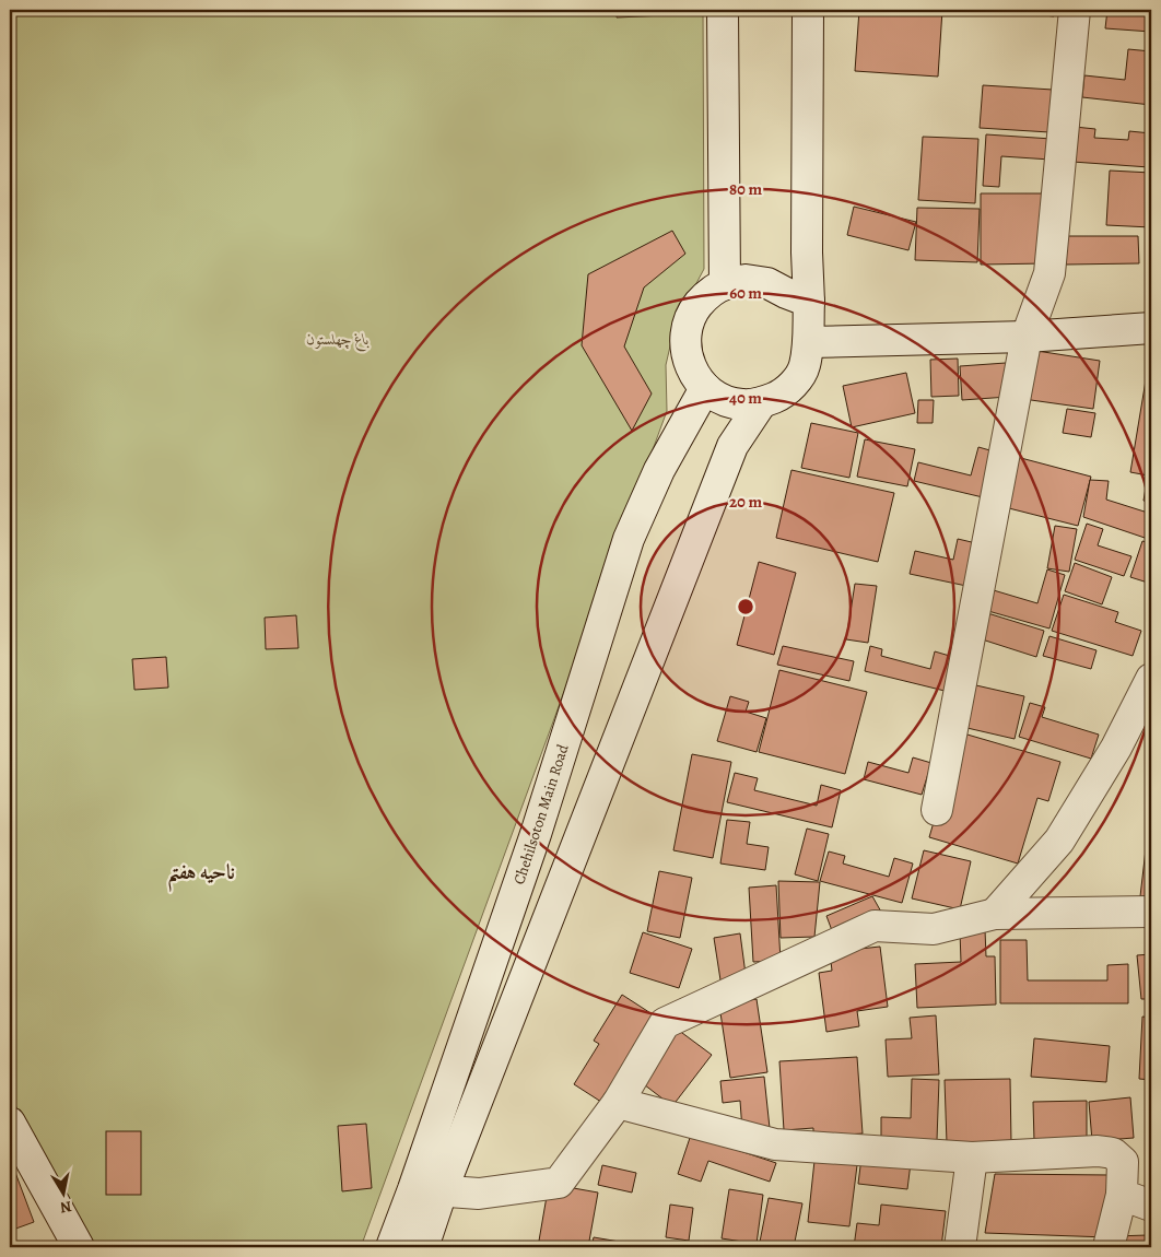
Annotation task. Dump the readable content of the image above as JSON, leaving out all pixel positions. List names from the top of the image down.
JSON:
{
  "streets": {
    "main road": ["Chehilsoton Main Road"]
  },
  "districts": ["ناحیه هفتم"],
  "parks": ["باغ چهلستون"],
  "north": "bottom",
  "rings": [
    "80 m",
    "60 m",
    "40 m",
    "20 m"
  ]
}
